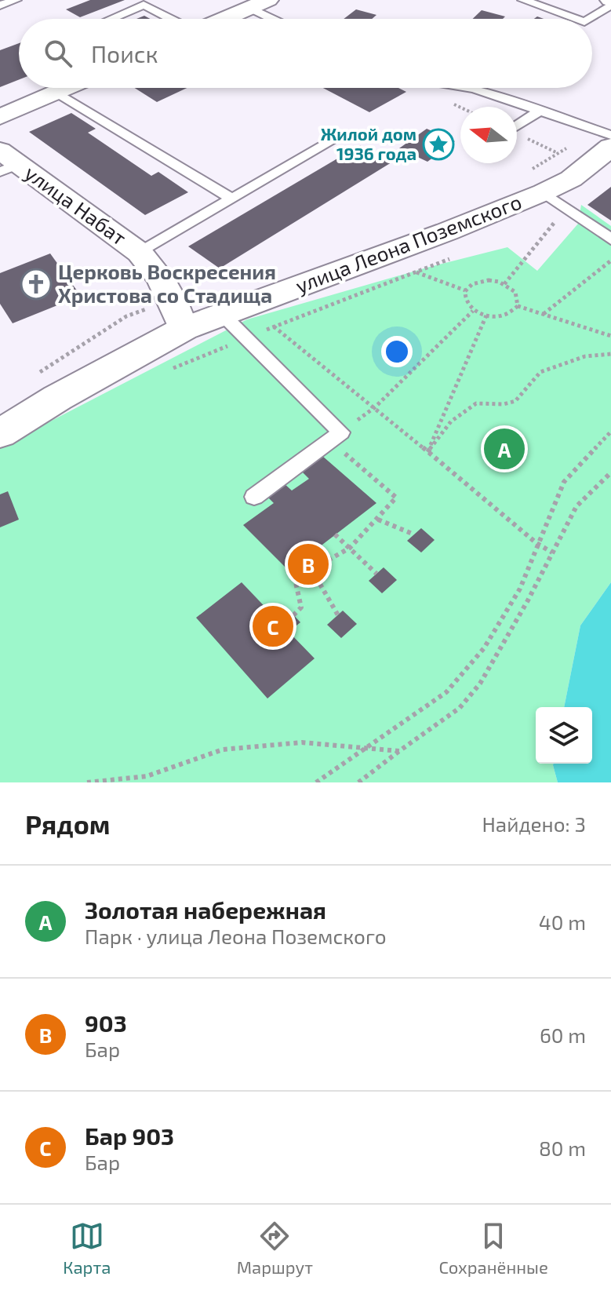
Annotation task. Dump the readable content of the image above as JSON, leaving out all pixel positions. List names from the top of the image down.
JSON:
{
  "streets": {
    "main road": ["улица Леона Поземского"],
    "street": ["улица Набат"]
  },
  "crossings": [
    ["улица Набат", "улица Леона Поземского"]
  ],
  "places": {
    "place": ["Жилой дом 1936 года"],
    "church": ["Церковь Воскресения Христова со Стадища"]
  },
  "north": "left",
  "page": {
    "search": "Поиск",
    "pins": ["A", "B", "C"],
    "heading": ["Рядом", "Найдено: 3"],
    "list": [
      {
        "mark": "A",
        "name": "Золотая набережная",
        "note": "Парк · улица Леона Поземского",
        "value": "40 m"
      },
      {
        "mark": "B",
        "name": "903",
        "note": "Бар",
        "value": "60 m"
      },
      {
        "mark": "C",
        "name": "Бар 903",
        "note": "Бар",
        "value": "80 m"
      }
    ],
    "nav": ["Карта", "Маршрут", "Сохранённые"]
  }
}
